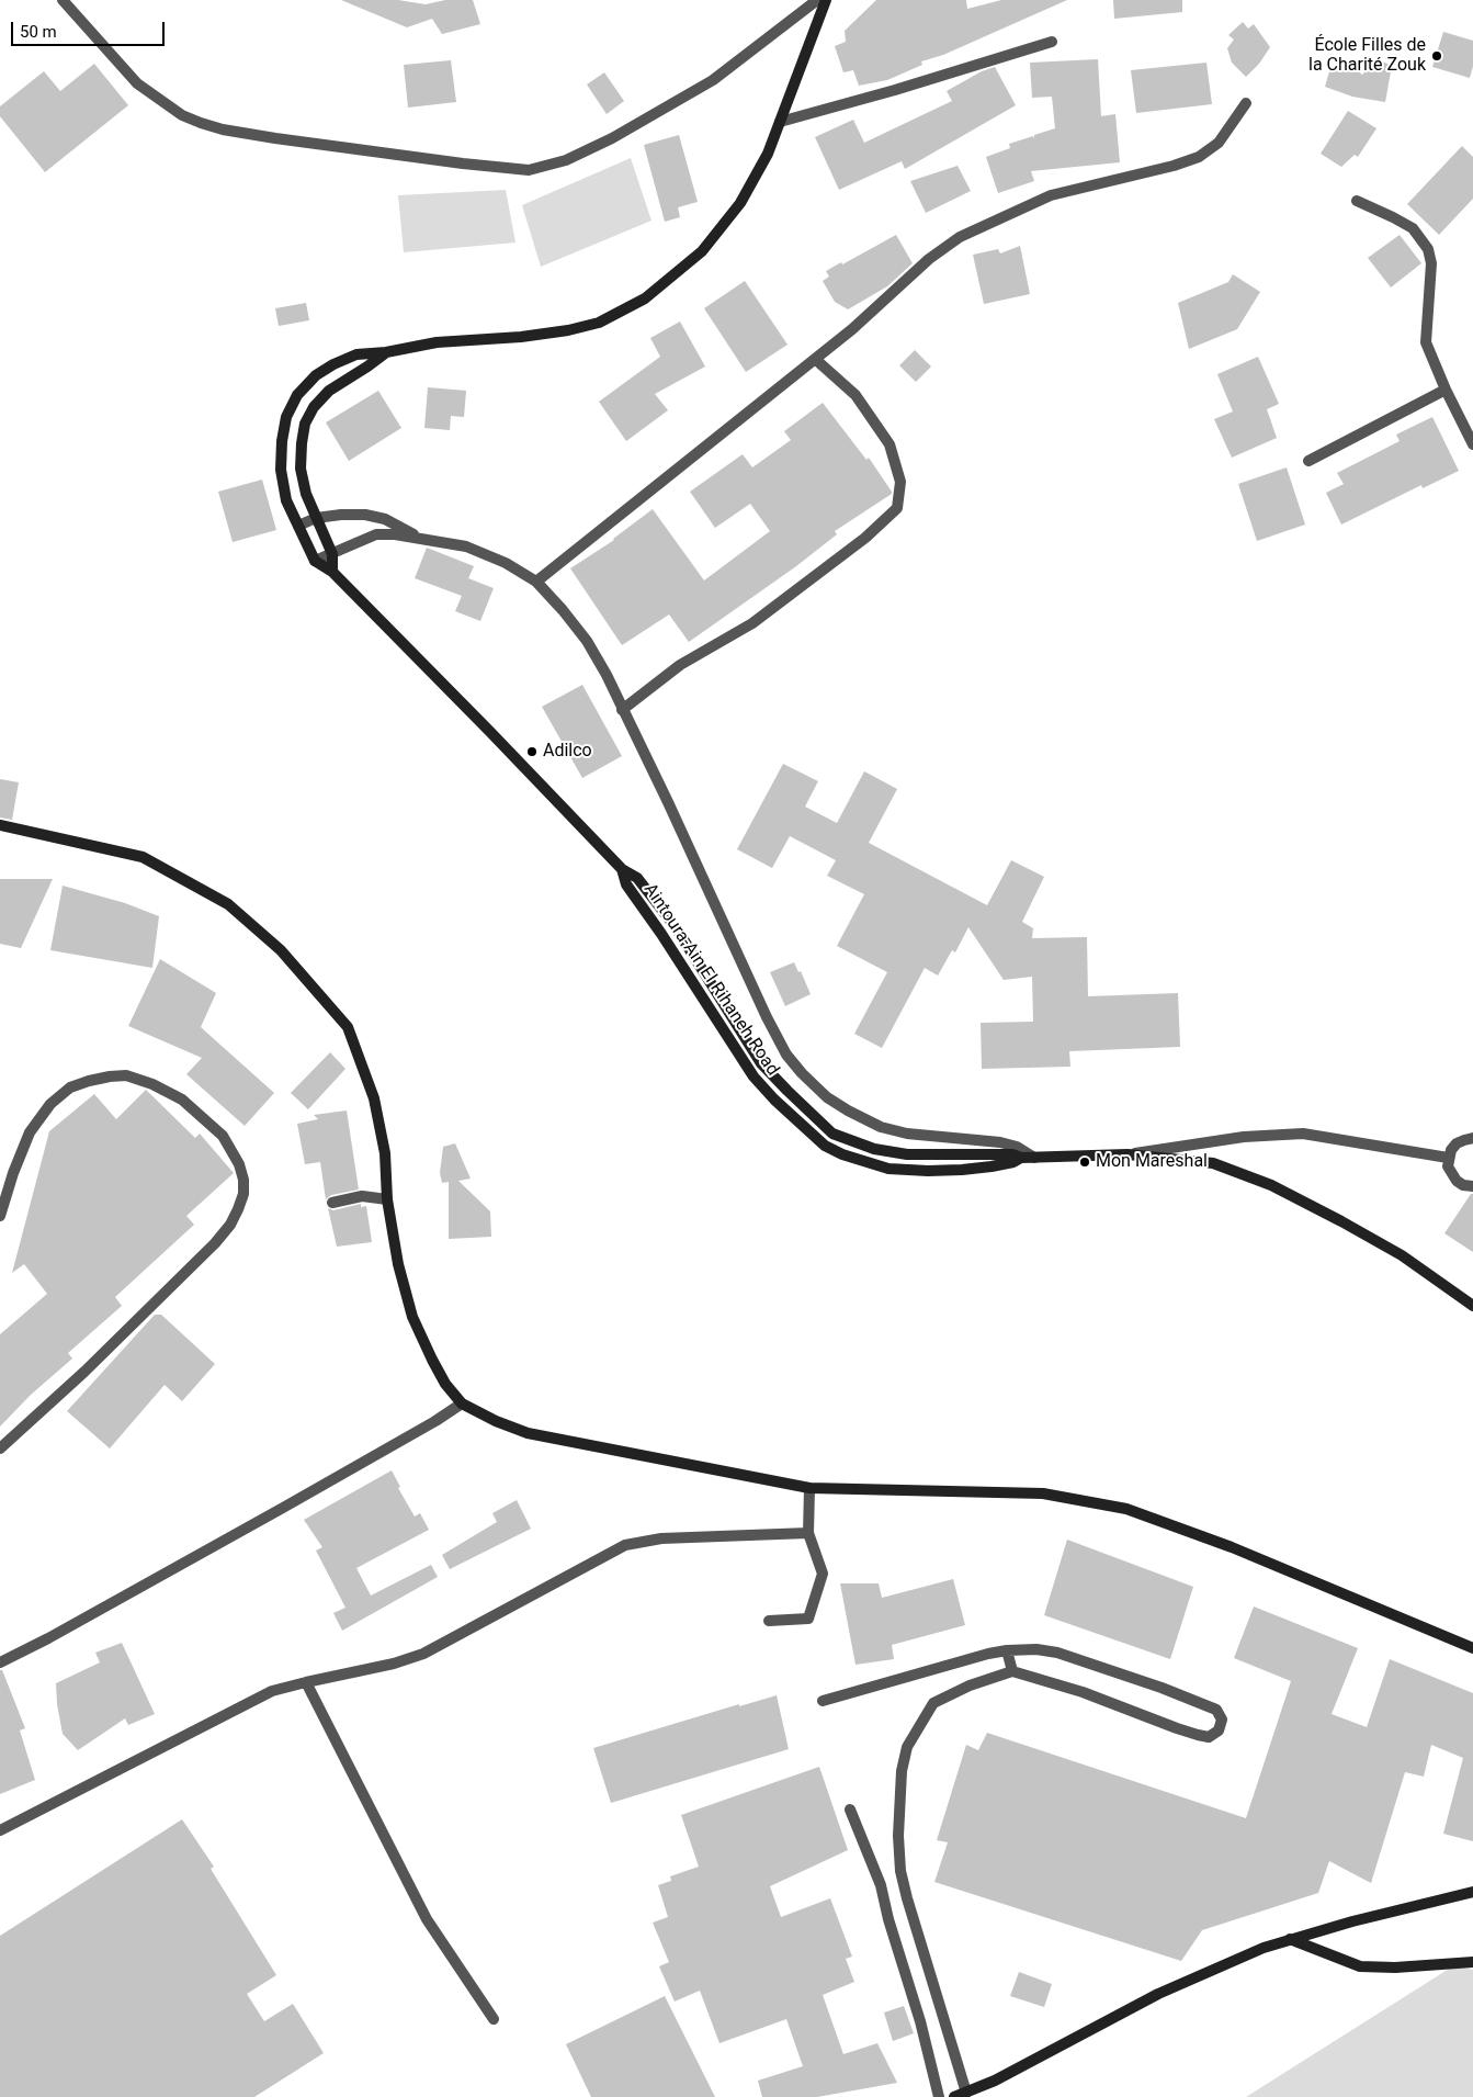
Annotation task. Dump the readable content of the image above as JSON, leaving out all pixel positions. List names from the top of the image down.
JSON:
{
  "streets": {
    "main road": ["Aintoura-Ain El Rihaneh Road"]
  },
  "places": ["École Filles de la Charité Zouk", "Adilco", "Mon Mareshal"],
  "scale_bar": "50 m"
}
